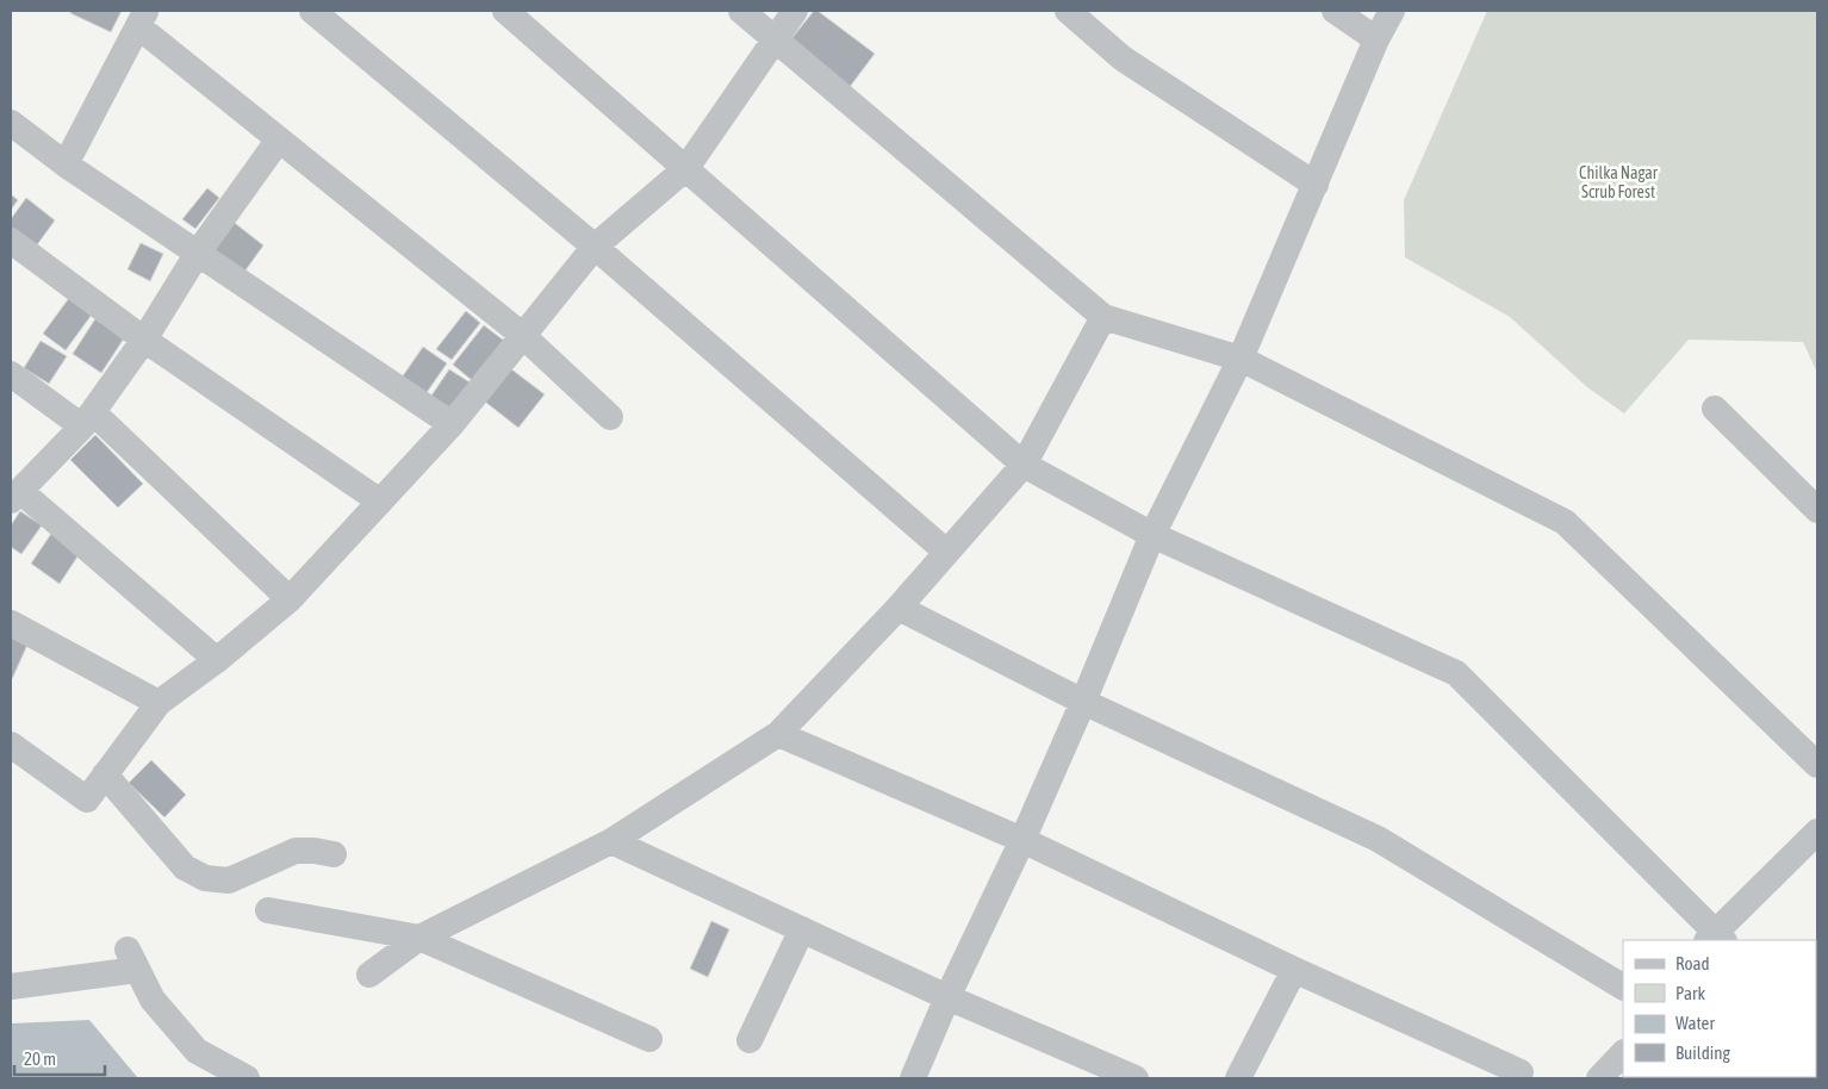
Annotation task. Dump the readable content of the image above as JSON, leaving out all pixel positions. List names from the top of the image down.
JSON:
{
  "parks": ["Chilka Nagar Scrub Forest"],
  "legend": [
    "Road",
    "Park",
    "Water",
    "Building"
  ],
  "scale_bar": "20 m"
}
